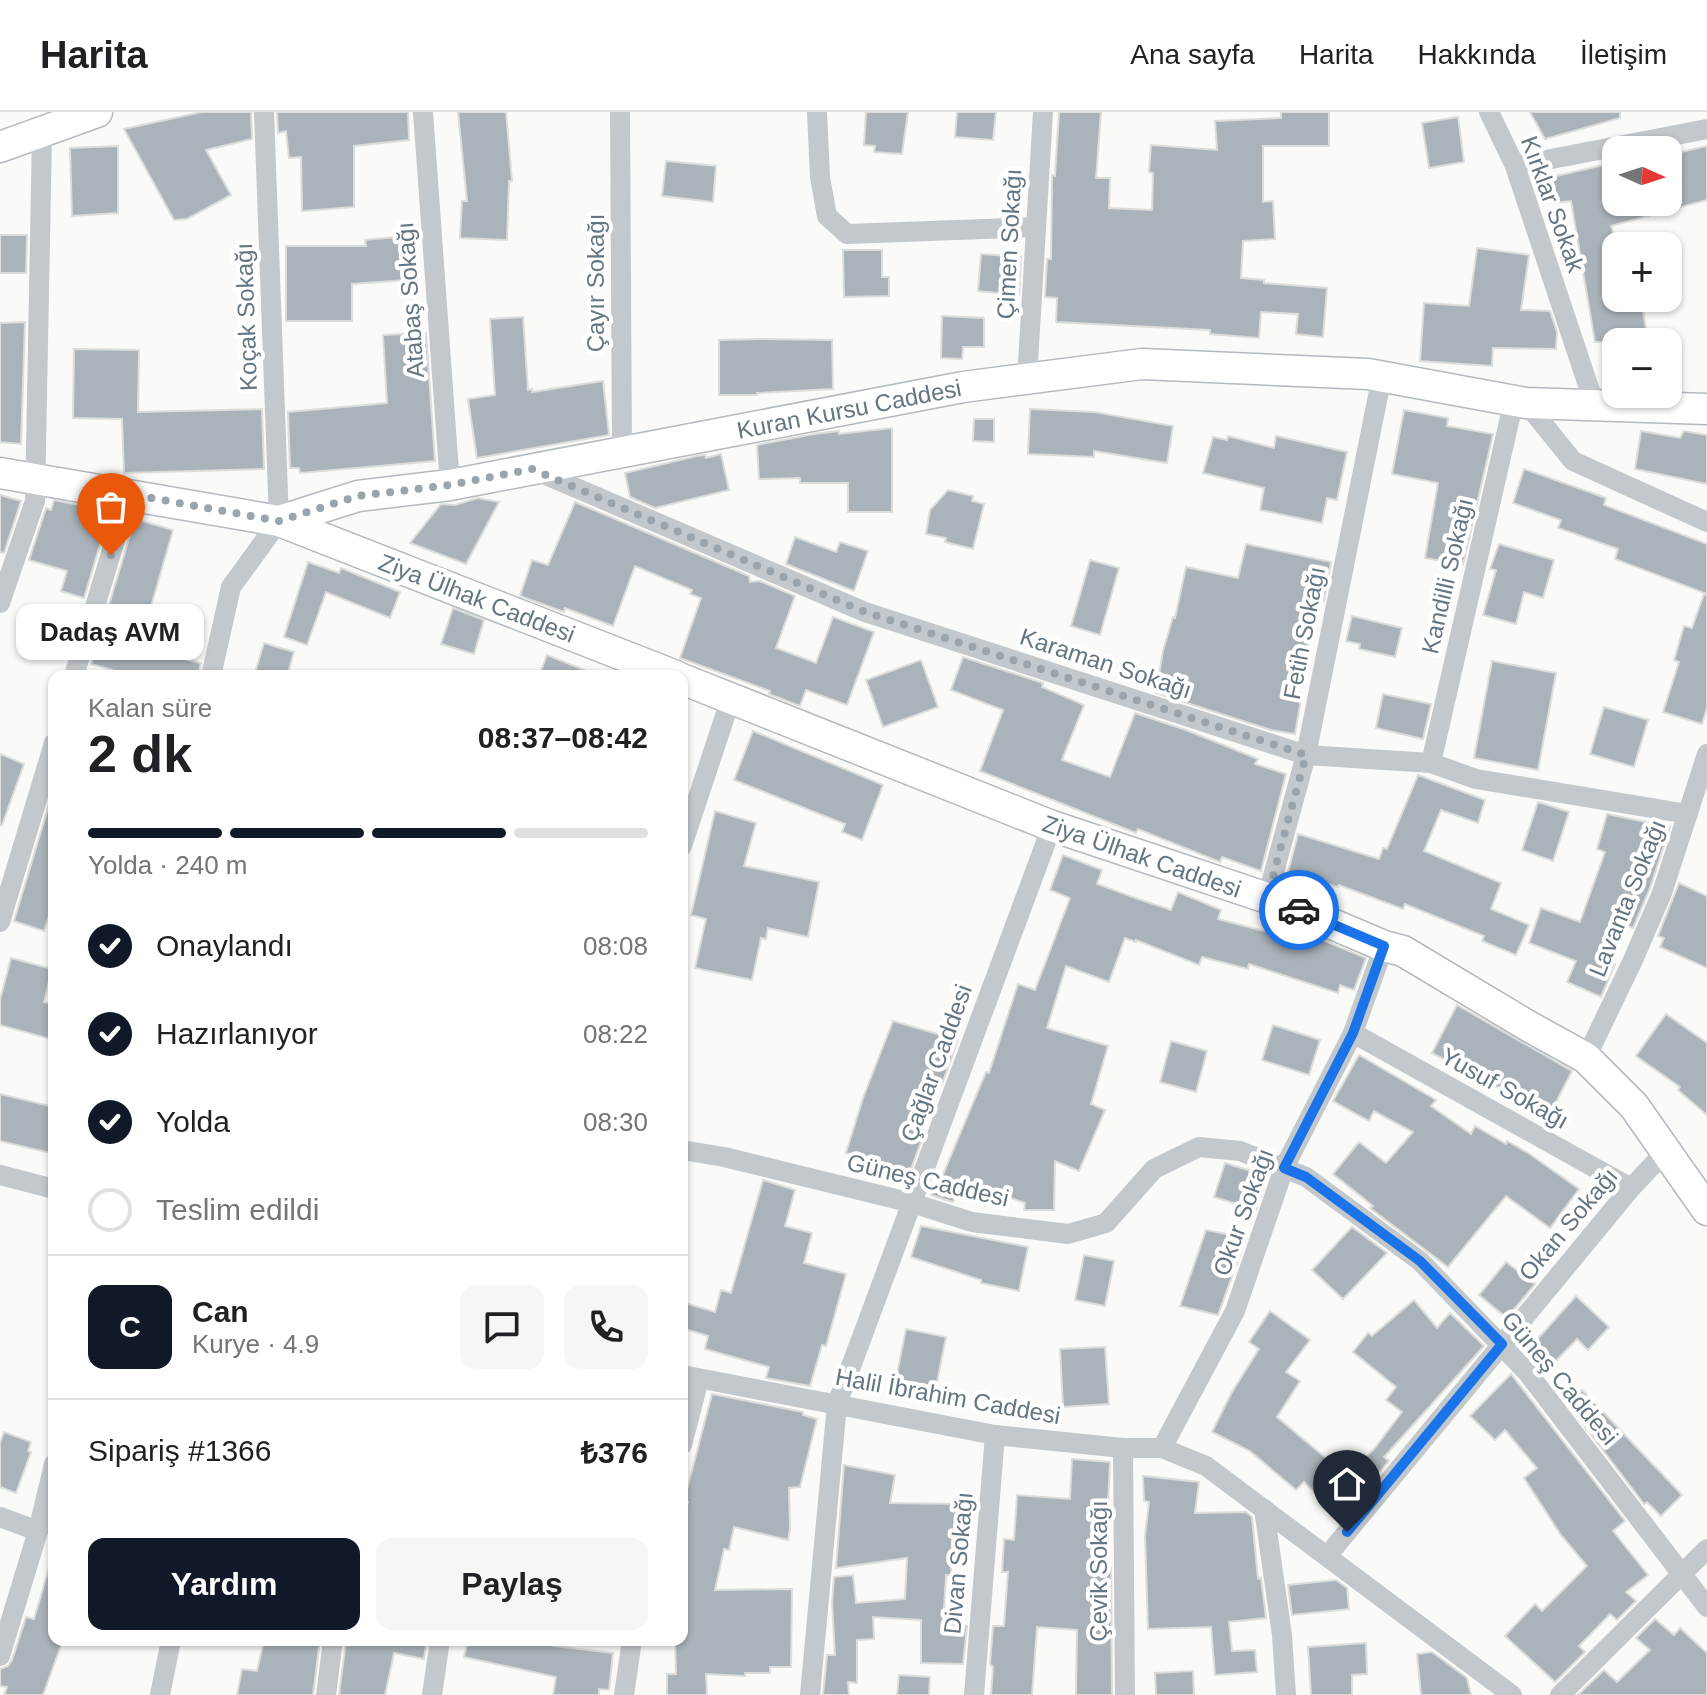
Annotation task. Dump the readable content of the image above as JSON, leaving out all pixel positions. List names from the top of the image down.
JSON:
{
  "streets": {
    "street": [
      "Kırklar Sokak",
      "Çimen Sokağı",
      "Çayır Sokağı",
      "Atabaş Sokağı",
      "Koçak Sokağı",
      "Kuran Kursu Caddesi",
      "Kandilli Sokağı",
      "Ziya Ülhak Caddesi",
      "Fetih Sokağı",
      "Karaman Sokağı",
      "Lavanta Sokağı",
      "Çağlar Caddesi",
      "Yusuf Sokağı",
      "Güneş Caddesi",
      "Okur Sokağı",
      "Okan Sokağı",
      "Halil İbrahim Caddesi",
      "Divan Sokağı",
      "Çevik Sokağı"
    ]
  },
  "crossings": [
    ["Kırklar Sokak", "Kuran Kursu Caddesi"],
    ["Çimen Sokağı", "Kuran Kursu Caddesi"],
    ["Çayır Sokağı", "Kuran Kursu Caddesi"],
    ["Atabaş Sokağı", "Kuran Kursu Caddesi"],
    ["Koçak Sokağı", "Kuran Kursu Caddesi"],
    ["Koçak Sokağı", "Ziya Ülhak Caddesi"],
    ["Kuran Kursu Caddesi", "Kandilli Sokağı"],
    ["Kuran Kursu Caddesi", "Ziya Ülhak Caddesi"],
    ["Kuran Kursu Caddesi", "Fetih Sokağı"],
    ["Kuran Kursu Caddesi", "Karaman Sokağı"],
    ["Kandilli Sokağı", "Karaman Sokağı"],
    ["Ziya Ülhak Caddesi", "Fetih Sokağı"],
    ["Ziya Ülhak Caddesi", "Lavanta Sokağı"],
    ["Ziya Ülhak Caddesi", "Çağlar Caddesi"],
    ["Ziya Ülhak Caddesi", "Okur Sokağı"],
    ["Ziya Ülhak Caddesi", "Okan Sokağı"],
    ["Fetih Sokağı", "Karaman Sokağı"],
    ["Karaman Sokağı", "Lavanta Sokağı"],
    ["Çağlar Caddesi", "Güneş Caddesi"],
    ["Çağlar Caddesi", "Halil İbrahim Caddesi"],
    ["Yusuf Sokağı", "Okur Sokağı"],
    ["Yusuf Sokağı", "Okan Sokağı"],
    ["Güneş Caddesi", "Okur Sokağı"],
    ["Güneş Caddesi", "Okan Sokağı"],
    ["Okur Sokağı", "Halil İbrahim Caddesi"],
    ["Okan Sokağı", "Halil İbrahim Caddesi"],
    ["Halil İbrahim Caddesi", "Divan Sokağı"],
    ["Halil İbrahim Caddesi", "Çevik Sokağı"]
  ],
  "places": ["Dadaş AVM"],
  "north": "right",
  "page": {
    "header": "Harita",
    "nav": [
      "Ana sayfa",
      "Harita",
      "Hakkında",
      "İletişim"
    ],
    "map_buttons": ["+", "−"],
    "bubble": "Dadaş AVM",
    "heading": ["2 dk", "Kalan süre", "08:37–08:42"],
    "panel": [
      "Can",
      "Kurye · 4.9",
      "Sipariş #1366",
      "₺376"
    ],
    "bar": "Yolda · 240 m",
    "list": [
      ["Onaylandı", "08:08"],
      ["Hazırlanıyor", "08:22"],
      ["Yolda", "08:30"],
      "Teslim edildi"
    ],
    "round": "C",
    "buttons": ["Yardım", "Paylaş"]
  }
}
